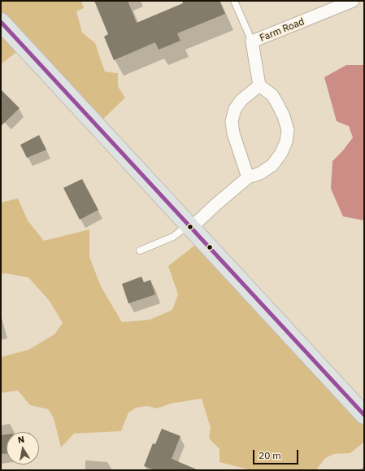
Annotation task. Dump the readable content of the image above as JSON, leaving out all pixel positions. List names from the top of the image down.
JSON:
{
  "streets": {
    "street": ["Farm Road"]
  },
  "scale_bar": "20 m",
  "north": "top"
}
